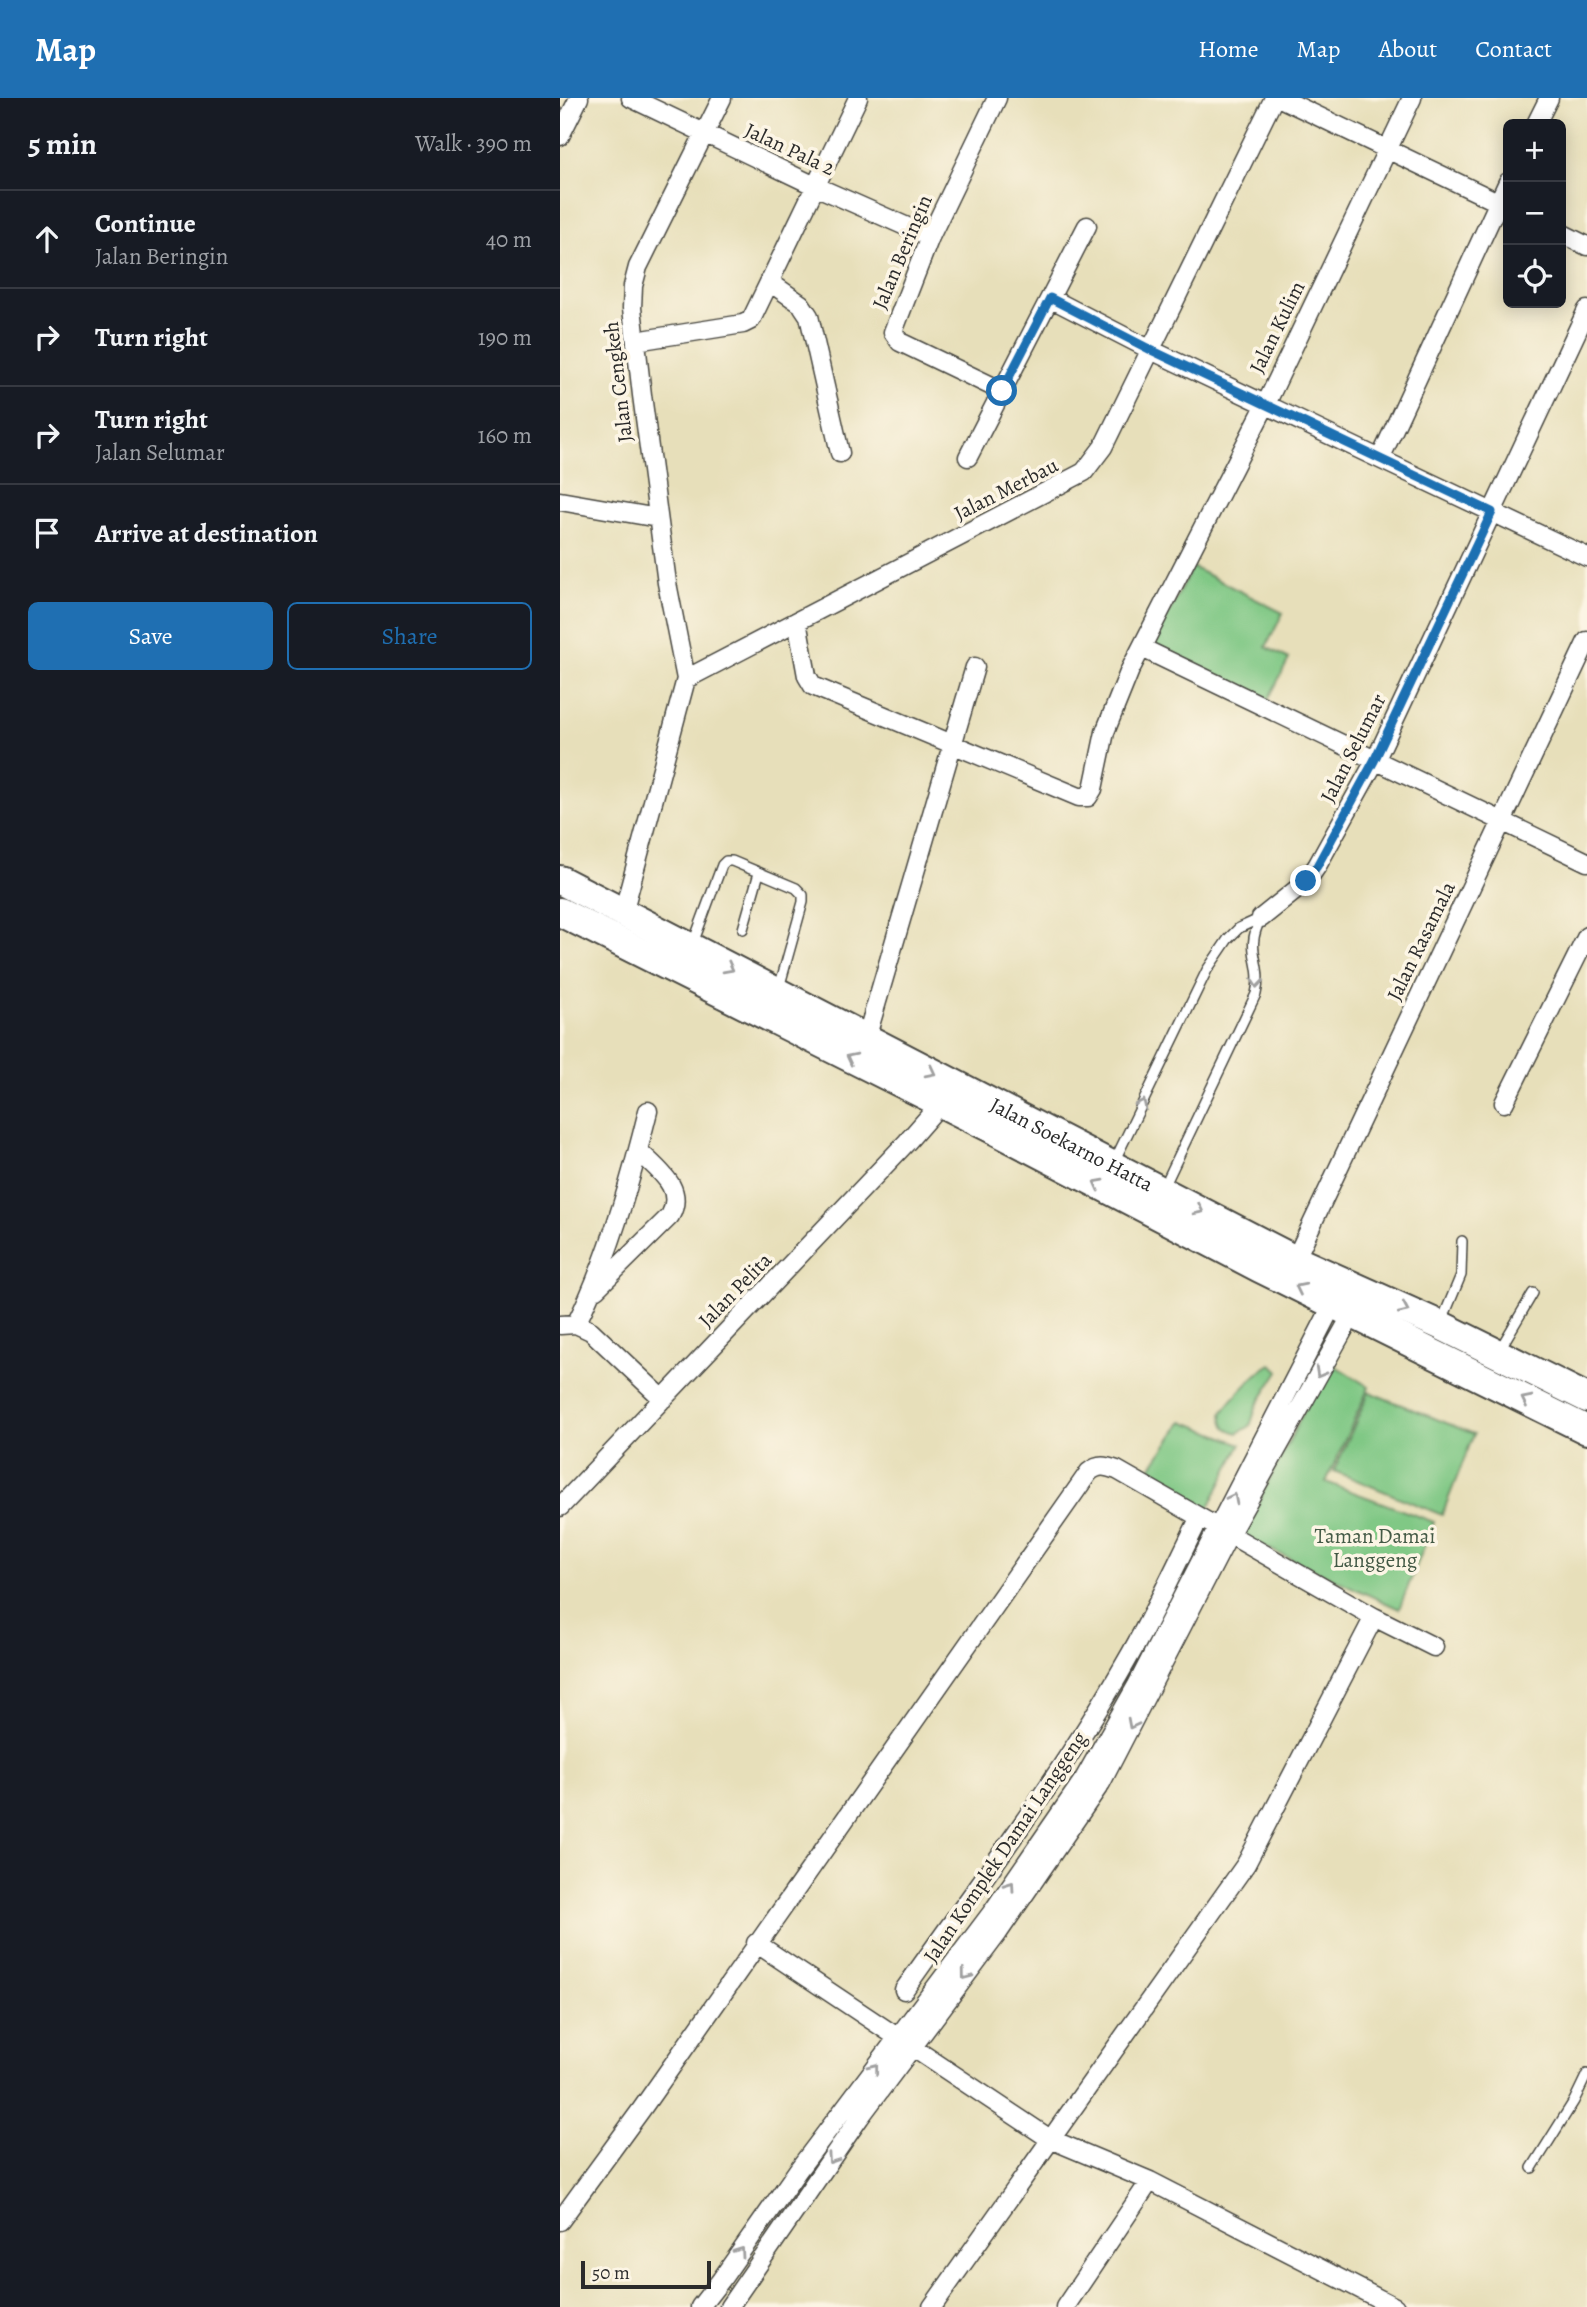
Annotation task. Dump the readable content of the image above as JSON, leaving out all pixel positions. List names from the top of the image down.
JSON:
{
  "streets": {
    "main road": ["Jalan Soekarno Hatta"],
    "street": [
      "Jalan Pala 2",
      "Jalan Beringin",
      "Jalan Kulim",
      "Jalan Cengkeh",
      "Jalan Merbau",
      "Jalan Selumar",
      "Jalan Rasamala",
      "Jalan Pelita",
      "Jalan Komplek Damai Langgeng"
    ]
  },
  "crossings": [
    ["Jalan Pala 2", "Jalan Beringin"],
    ["Jalan Pala 2", "Jalan Cengkeh"],
    ["Jalan Cengkeh", "Jalan Merbau"],
    ["Jalan Rasamala", "Jalan Soekarno Hatta"],
    ["Jalan Soekarno Hatta", "Jalan Pelita"],
    ["Jalan Soekarno Hatta", "Jalan Komplek Damai Langgeng"]
  ],
  "parks": ["Taman Damai Langgeng"],
  "scale_bar": "50 m",
  "page": {
    "header": "Map",
    "nav": [
      "Home",
      "Map",
      "About",
      "Contact"
    ],
    "heading": ["5 min", "Walk · 390 m"],
    "map_buttons": ["+", "−"],
    "list": [
      ["Continue", "Jalan Beringin", "40 m"],
      ["Turn right", "190 m"],
      ["Turn right", "Jalan Selumar", "160 m"],
      "Arrive at destination"
    ],
    "buttons": ["Save", "Share"],
    "scale": "50 m"
  }
}
